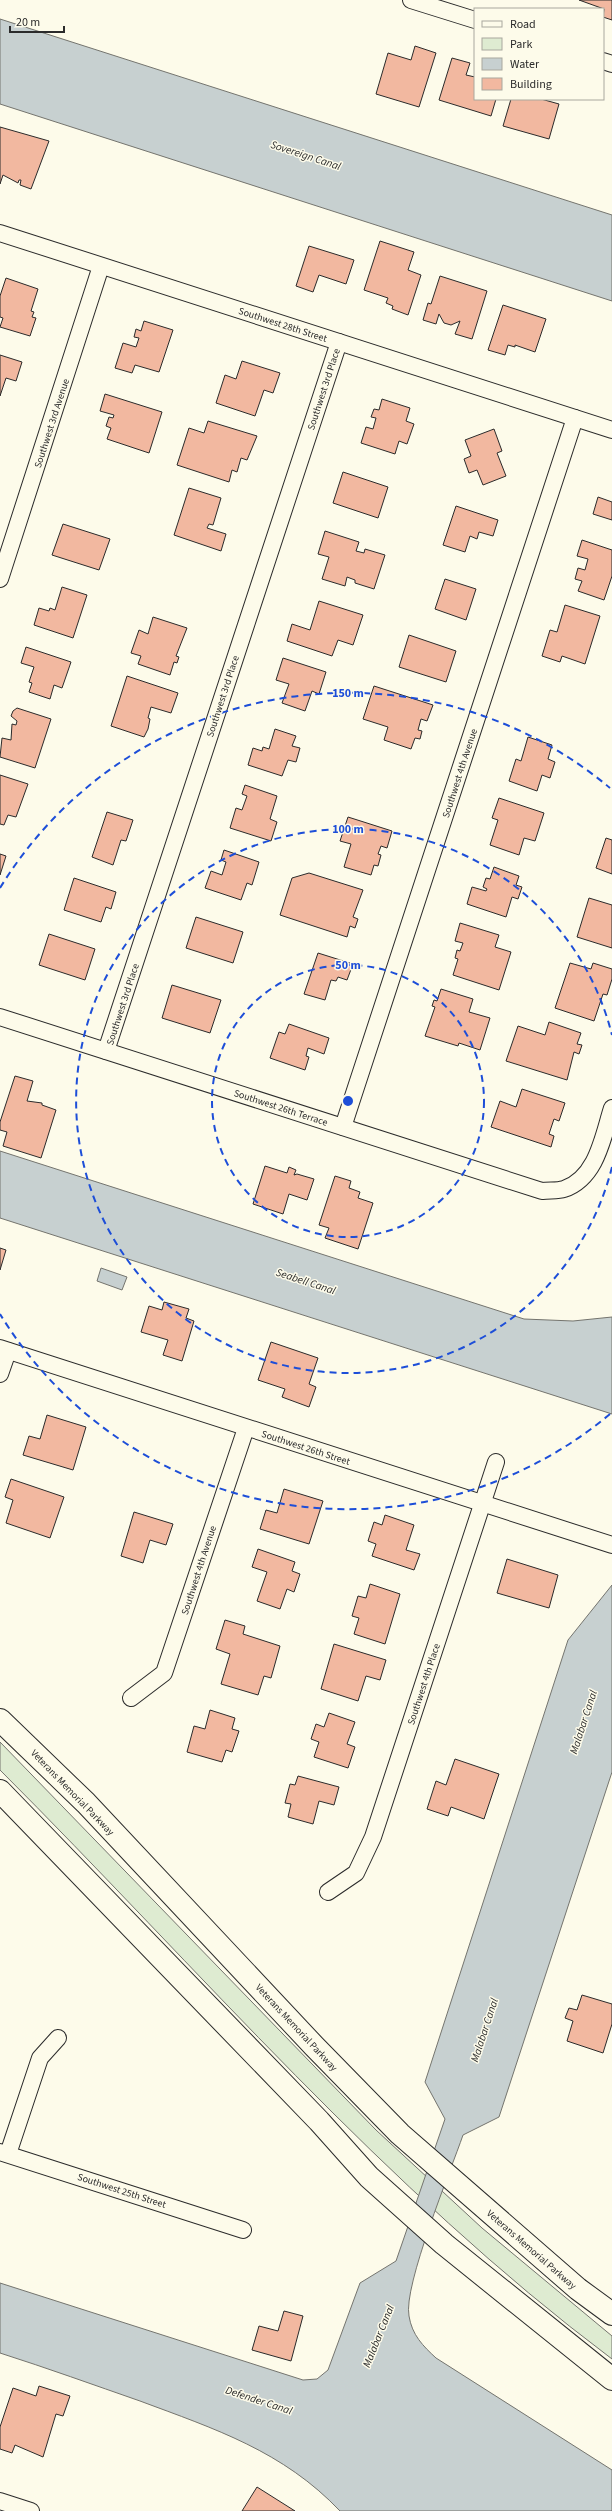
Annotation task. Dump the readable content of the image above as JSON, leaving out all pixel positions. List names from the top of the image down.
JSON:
{
  "streets": {
    "highway": ["Veterans Memorial Parkway"],
    "street": [
      "Southwest 28th Street",
      "Southwest 3rd Place",
      "Southwest 3rd Avenue",
      "Southwest 4th Avenue",
      "Southwest 26th Terrace",
      "Southwest 26th Street",
      "Southwest 4th Place",
      "Southwest 25th Street"
    ]
  },
  "crossings": [
    ["Southwest 28th Street", "Southwest 3rd Place"],
    ["Southwest 28th Street", "Southwest 3rd Avenue"],
    ["Southwest 28th Street", "Southwest 4th Avenue"],
    ["Southwest 3rd Place", "Southwest 26th Terrace"],
    ["Southwest 4th Avenue", "Southwest 26th Terrace"],
    ["Southwest 4th Avenue", "Southwest 26th Street"],
    ["Southwest 26th Street", "Southwest 4th Place"]
  ],
  "water": [
    "Sovereign Canal",
    "Seabell Canal",
    "Malabar Canal",
    "Defender Canal"
  ],
  "legend": [
    "Road",
    "Park",
    "Water",
    "Building"
  ],
  "scale_bar": "20 m",
  "rings": ["150 m", "100 m", "50 m"]
}
